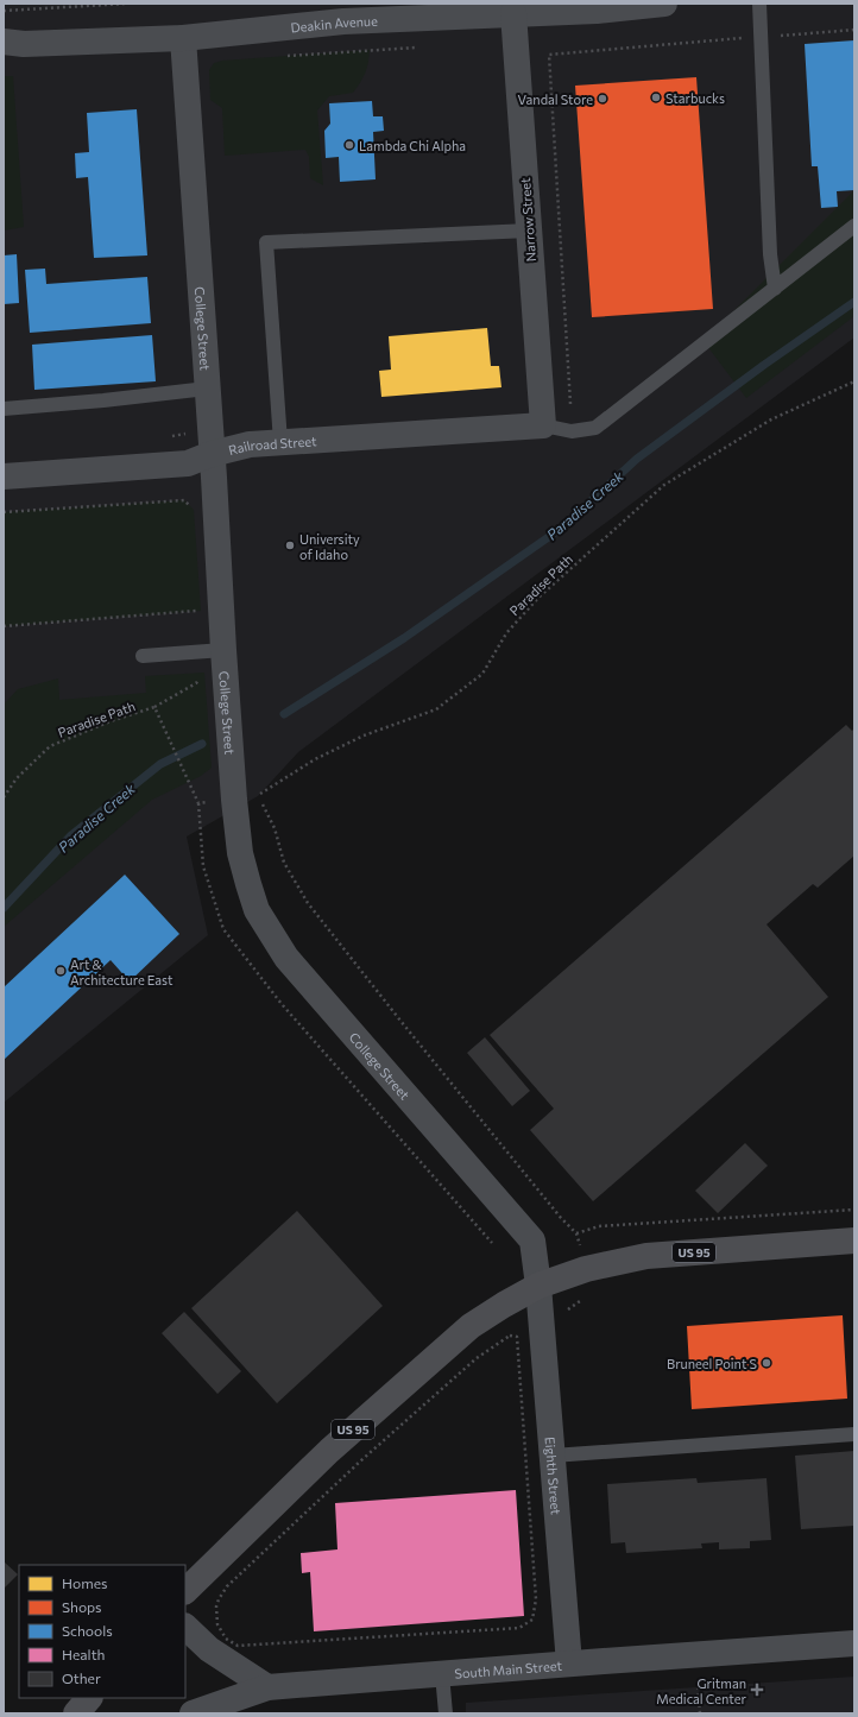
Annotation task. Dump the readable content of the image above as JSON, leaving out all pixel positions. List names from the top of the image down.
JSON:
{
  "streets": {
    "highway": ["US 95"],
    "street": [
      "Deakin Avenue",
      "Narrow Street",
      "College Street",
      "Railroad Street",
      "Eighth Street",
      "South Main Street"
    ],
    "path": ["Paradise Path"]
  },
  "crossings": [
    ["Deakin Avenue", "Narrow Street"],
    ["Deakin Avenue", "College Street"],
    ["Narrow Street", "Railroad Street"],
    ["College Street", "Railroad Street"],
    ["College Street", "US 95"],
    ["College Street", "Eighth Street"],
    ["US 95", "Eighth Street"],
    ["Eighth Street", "South Main Street"]
  ],
  "water": ["Paradise Creek"],
  "places": {
    "other": [
      "Starbucks",
      "Vandal Store",
      "Lambda Chi Alpha",
      "University of Idaho",
      "Art & Architecture East",
      "Bruneel Point S"
    ],
    "health": ["Gritman Medical Center"]
  },
  "legend": [
    "Homes",
    "Shops",
    "Schools",
    "Health",
    "Other"
  ]
}
